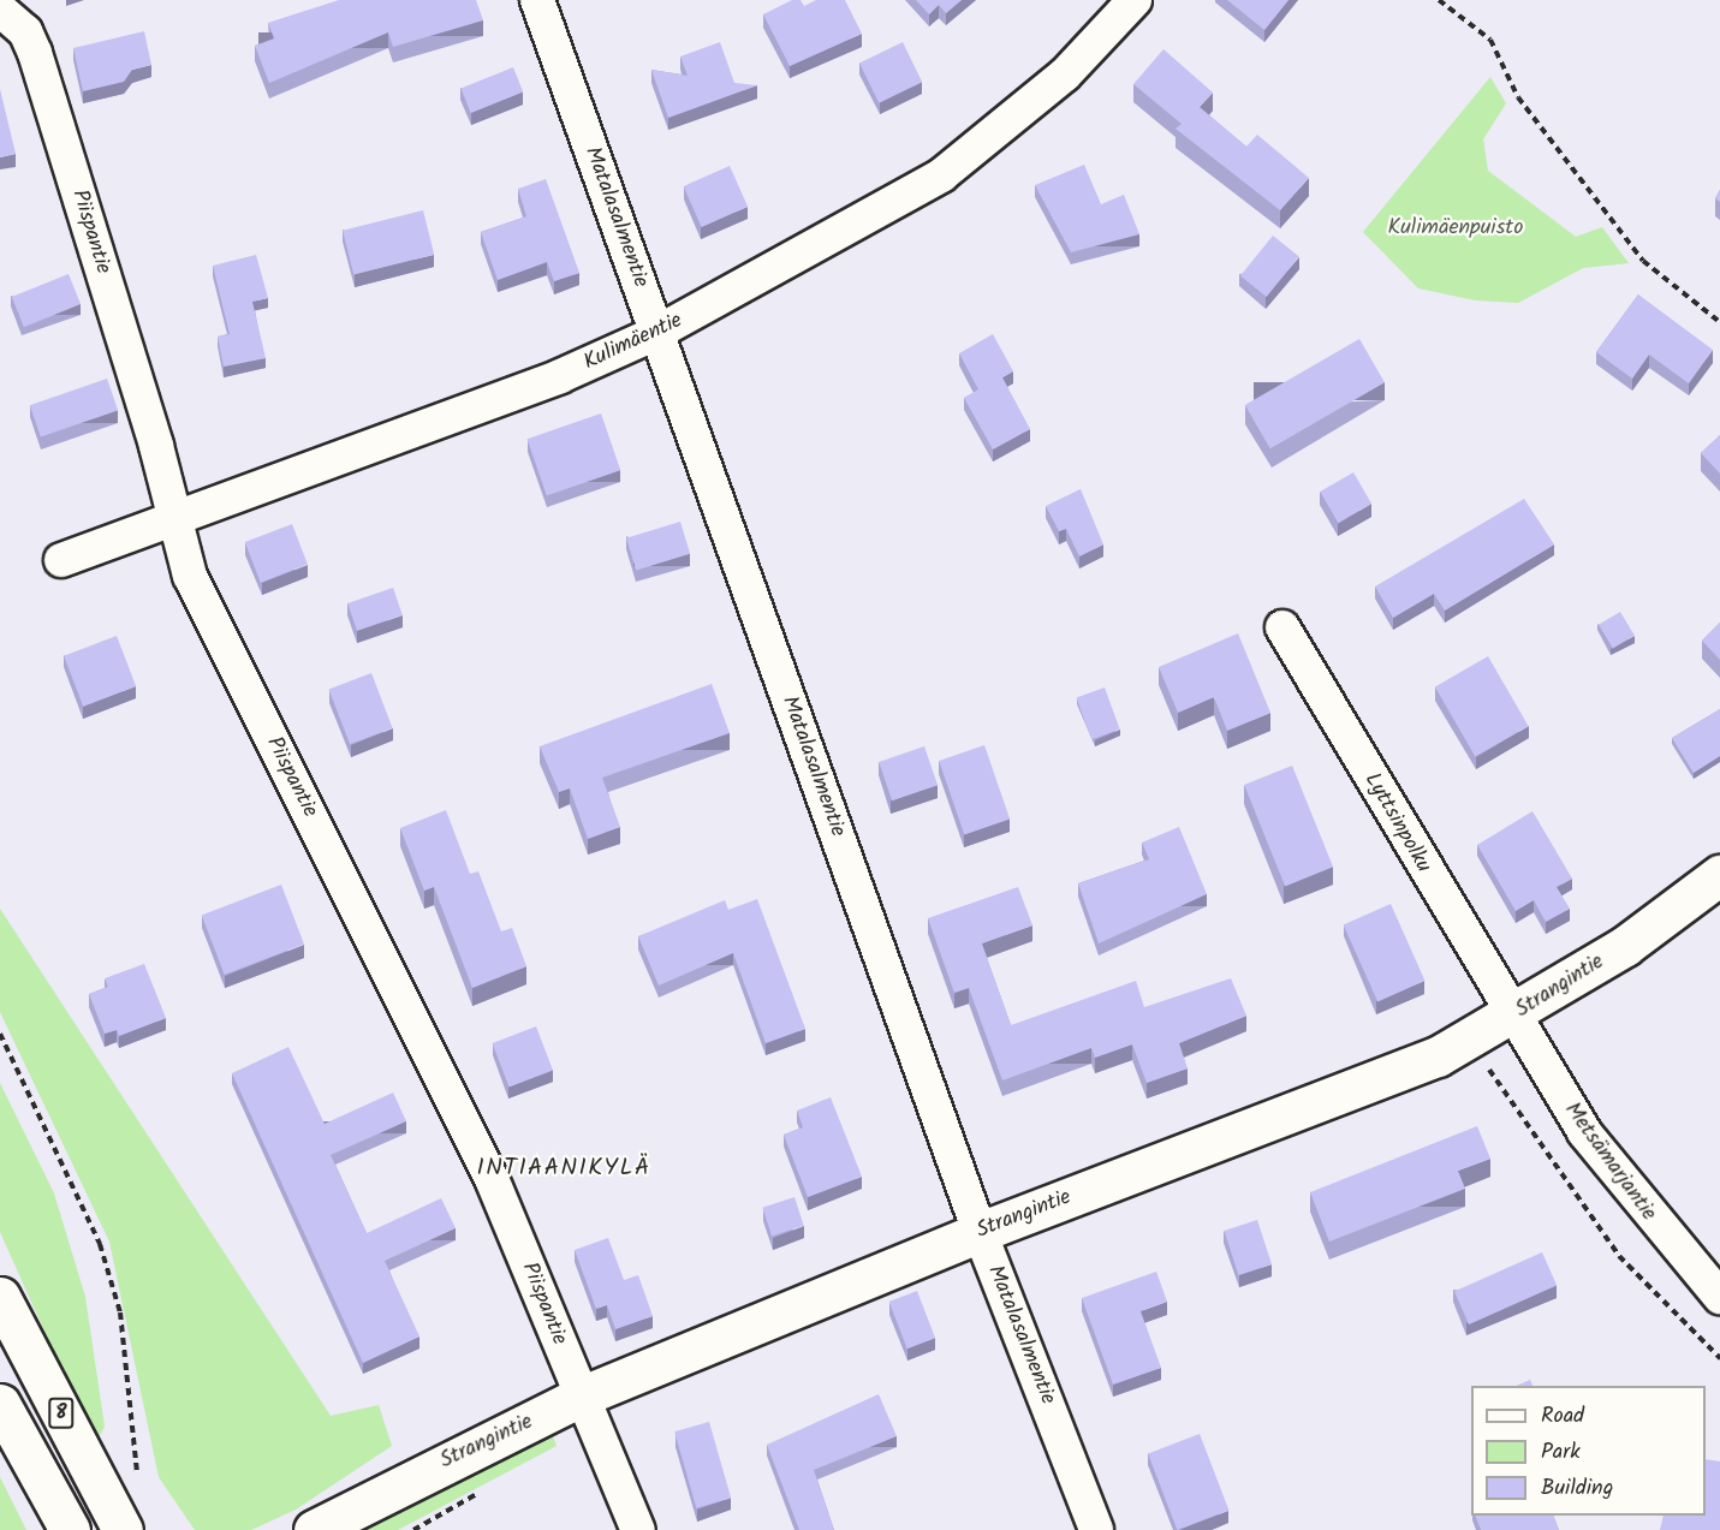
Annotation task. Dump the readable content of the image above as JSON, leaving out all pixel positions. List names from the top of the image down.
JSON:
{
  "streets": {
    "main road": ["Strangintie", "8"],
    "street": [
      "Matalasalmentie",
      "Piispantie",
      "Kulimäentie",
      "Lyttsinpolku",
      "Metsämarjantie"
    ]
  },
  "crossings": [
    ["Matalasalmentie", "Kulimäentie"],
    ["Matalasalmentie", "Strangintie"],
    ["Piispantie", "Kulimäentie"],
    ["Piispantie", "Strangintie"],
    ["Lyttsinpolku", "Strangintie"],
    ["Lyttsinpolku", "Metsämarjantie"],
    ["Strangintie", "Metsämarjantie"]
  ],
  "districts": ["INTIAANIKYLÄ"],
  "parks": ["Kulimäenpuisto"],
  "legend": ["Road", "Park", "Building"]
}
